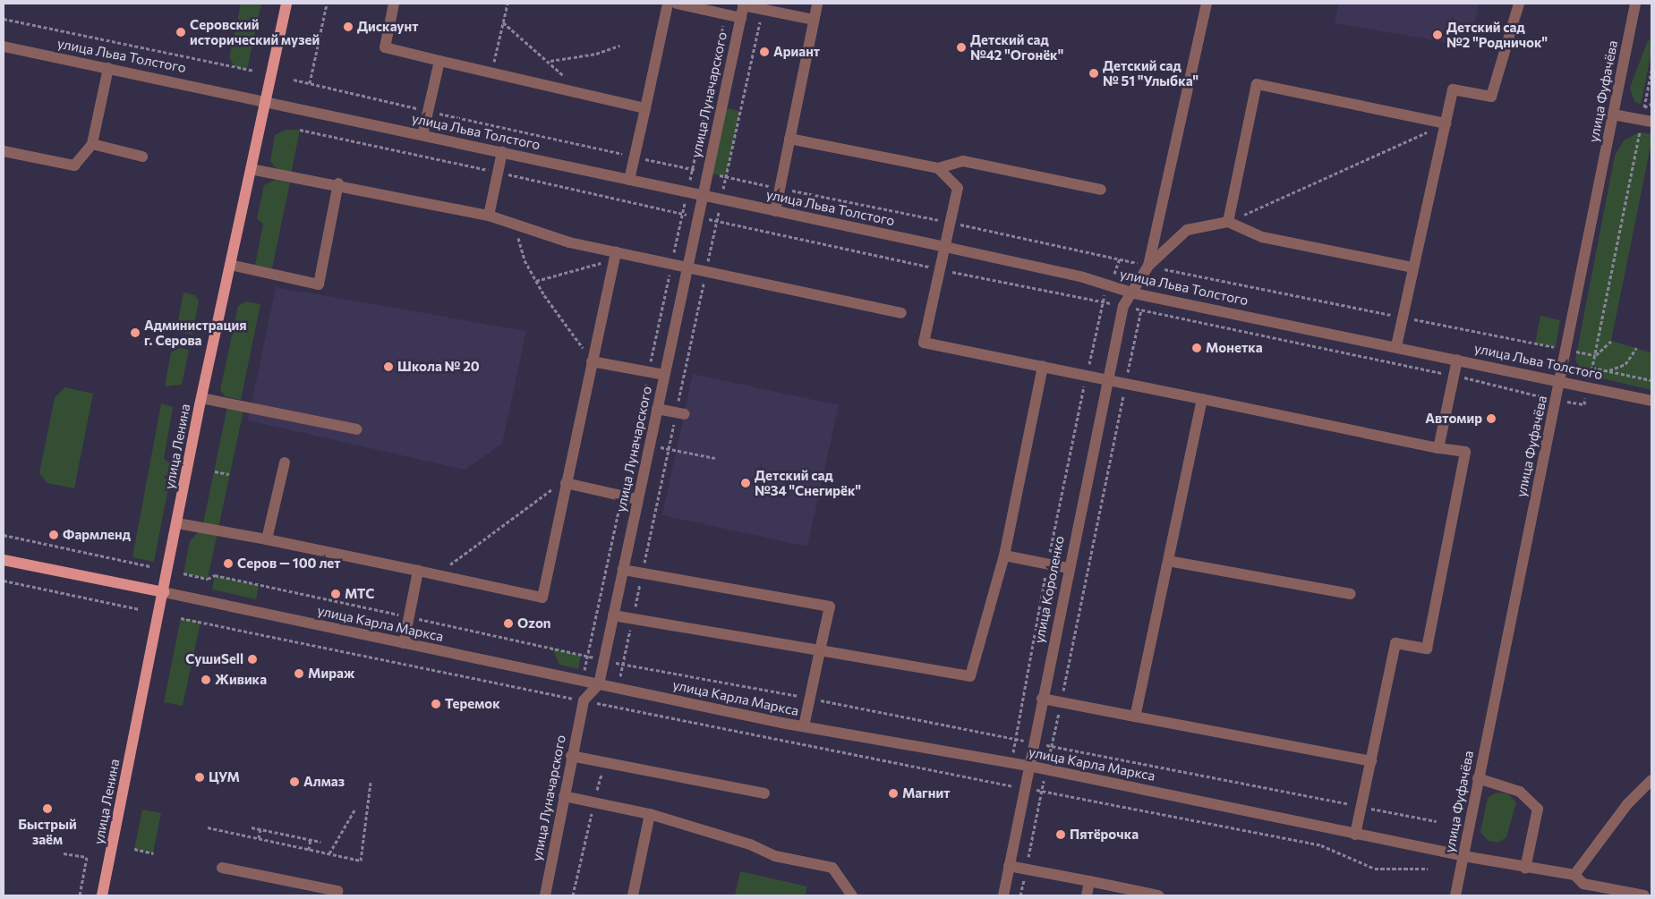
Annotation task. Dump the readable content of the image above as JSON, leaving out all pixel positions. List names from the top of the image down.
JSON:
{
  "streets": {
    "main road": ["улица Ленина", "улица Карла Маркса"],
    "street": [
      "улица Льва Толстого",
      "улица Фуфачёва",
      "улица Луначарского",
      "улица Короленко"
    ]
  },
  "crossings": [
    ["улица Льва Толстого", "улица Фуфачёва"],
    ["улица Льва Толстого", "улица Луначарского"],
    ["улица Льва Толстого", "улица Ленина"],
    ["улица Льва Толстого", "улица Короленко"],
    ["улица Фуфачёва", "улица Карла Маркса"],
    ["улица Луначарского", "улица Карла Маркса"],
    ["улица Ленина", "улица Карла Маркса"],
    ["улица Короленко", "улица Карла Маркса"]
  ],
  "places": [
    "Дискаунт",
    "Серовский исторический музей",
    "Детский сад №2 \"Родничок\"",
    "Детский сад №42 \"Огонёк\"",
    "Ариант",
    "Детский сад № 51 \"Улыбка\"",
    "Администрация г. Серова",
    "Монетка",
    "Школа № 20",
    "Автомир",
    "Детский сад №34 \"Снегирёк\"",
    "Фармленд",
    "Серов — 100 лет",
    "МТС",
    "Ozon",
    "СушиSell",
    "Мираж",
    "Живика",
    "Теремок",
    "ЦУМ",
    "Алмаз",
    "Магнит",
    "Быстрый заём",
    "Пятёрочка"
  ]
}
